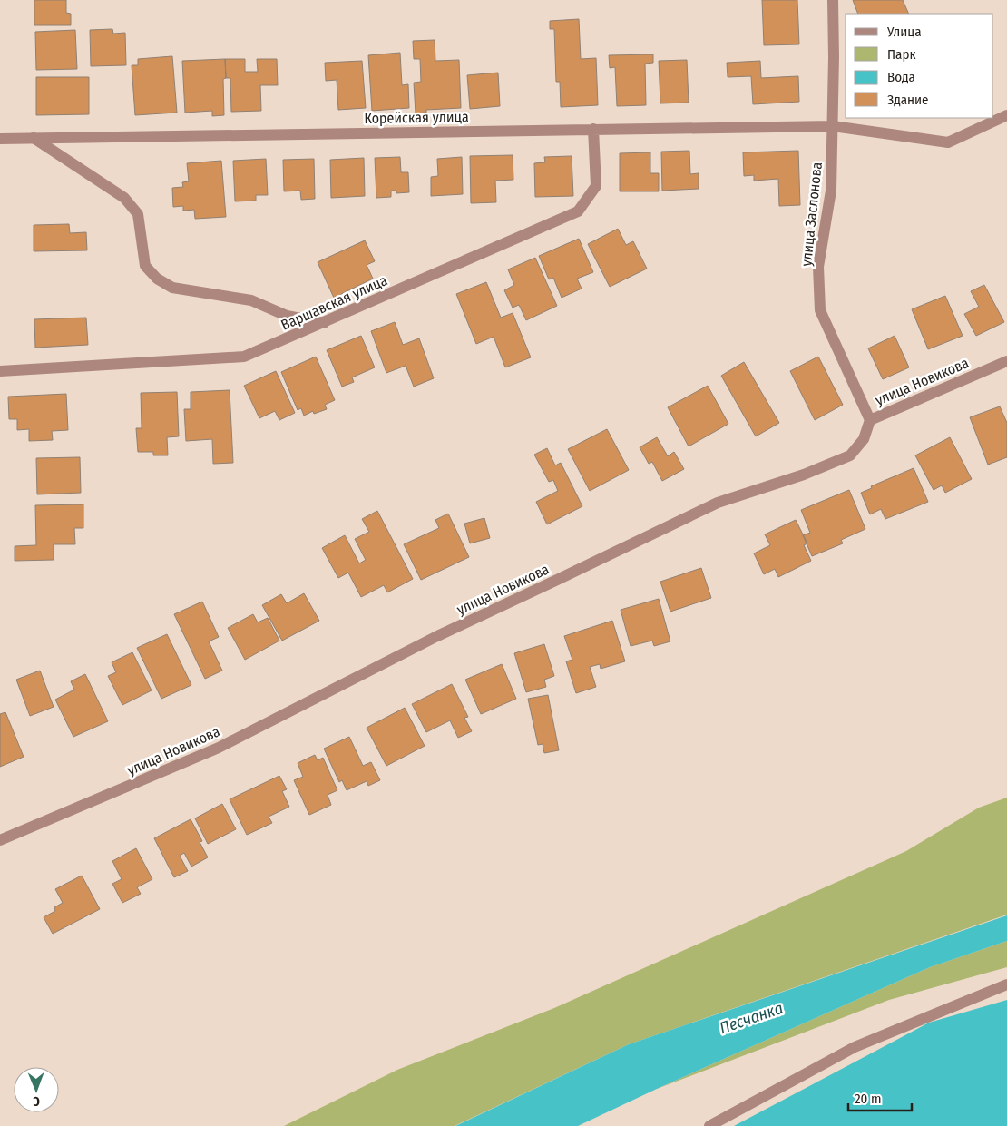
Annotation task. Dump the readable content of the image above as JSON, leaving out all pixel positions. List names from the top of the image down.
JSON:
{
  "streets": {
    "street": [
      "Корейская улица",
      "улица Заслонова",
      "Варшавская улица",
      "улица Новикова"
    ]
  },
  "crossings": [
    ["Корейская улица", "улица Заслонова"],
    ["Корейская улица", "Варшавская улица"],
    ["улица Заслонова", "улица Новикова"]
  ],
  "water": ["Песчанка"],
  "legend": [
    "Улица",
    "Парк",
    "Вода",
    "Здание"
  ],
  "scale_bar": "20 m",
  "north": "bottom"
}
